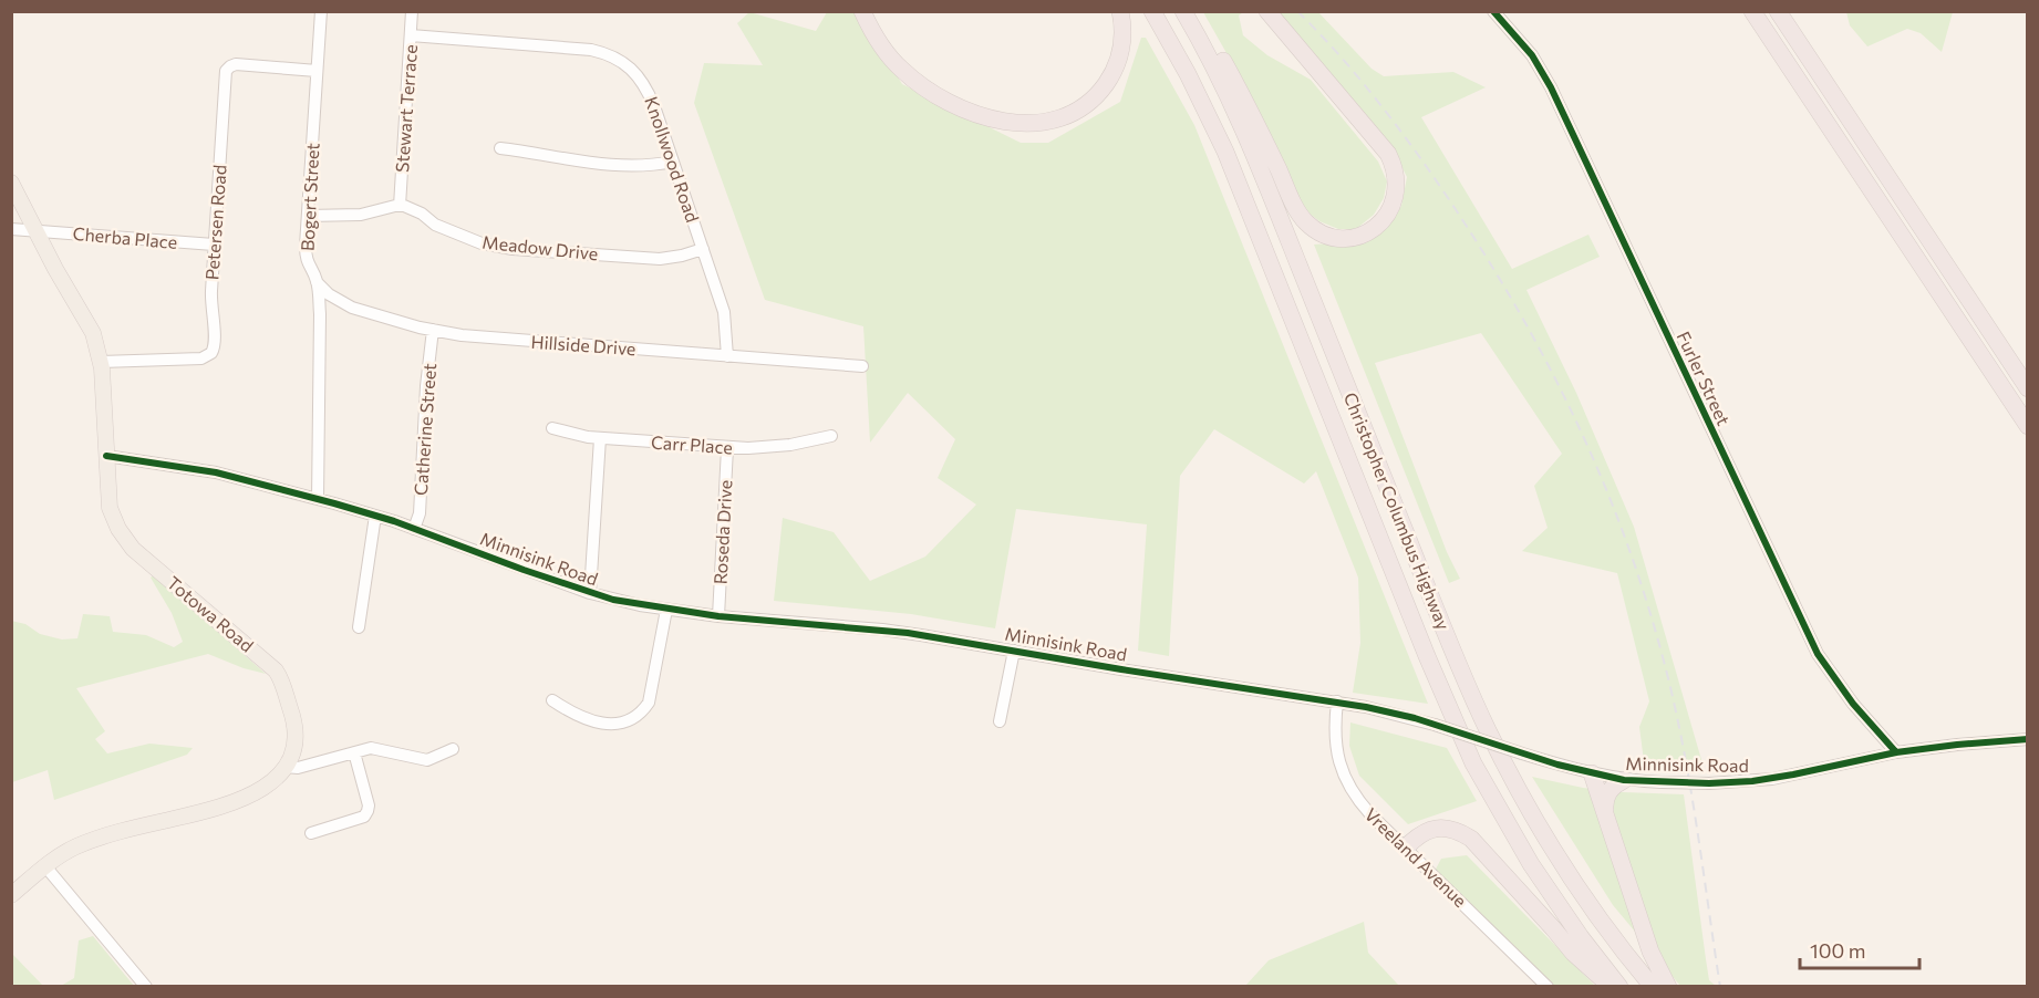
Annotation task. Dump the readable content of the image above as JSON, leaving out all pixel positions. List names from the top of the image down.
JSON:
{
  "streets": {
    "highway": ["Christopher Columbus Highway"],
    "main road": ["Totowa Road"],
    "street": [
      "Stewart Terrace",
      "Knollwood Road",
      "Bogert Street",
      "Petersen Road",
      "Cherba Place",
      "Meadow Drive",
      "Hillside Drive",
      "Furler Street",
      "Catherine Street",
      "Carr Place",
      "Roseda Drive",
      "Minnisink Road",
      "Vreeland Avenue"
    ]
  },
  "crossings": [
    ["Stewart Terrace", "Knollwood Road"],
    ["Stewart Terrace", "Meadow Drive"],
    ["Knollwood Road", "Meadow Drive"],
    ["Knollwood Road", "Hillside Drive"],
    ["Bogert Street", "Petersen Road"],
    ["Bogert Street", "Hillside Drive"],
    ["Bogert Street", "Minnisink Road"],
    ["Petersen Road", "Cherba Place"],
    ["Petersen Road", "Totowa Road"],
    ["Cherba Place", "Totowa Road"],
    ["Hillside Drive", "Catherine Street"],
    ["Furler Street", "Minnisink Road"],
    ["Catherine Street", "Minnisink Road"],
    ["Carr Place", "Roseda Drive"],
    ["Roseda Drive", "Minnisink Road"],
    ["Minnisink Road", "Totowa Road"],
    ["Minnisink Road", "Vreeland Avenue"]
  ],
  "scale_bar": "100 m"
}
